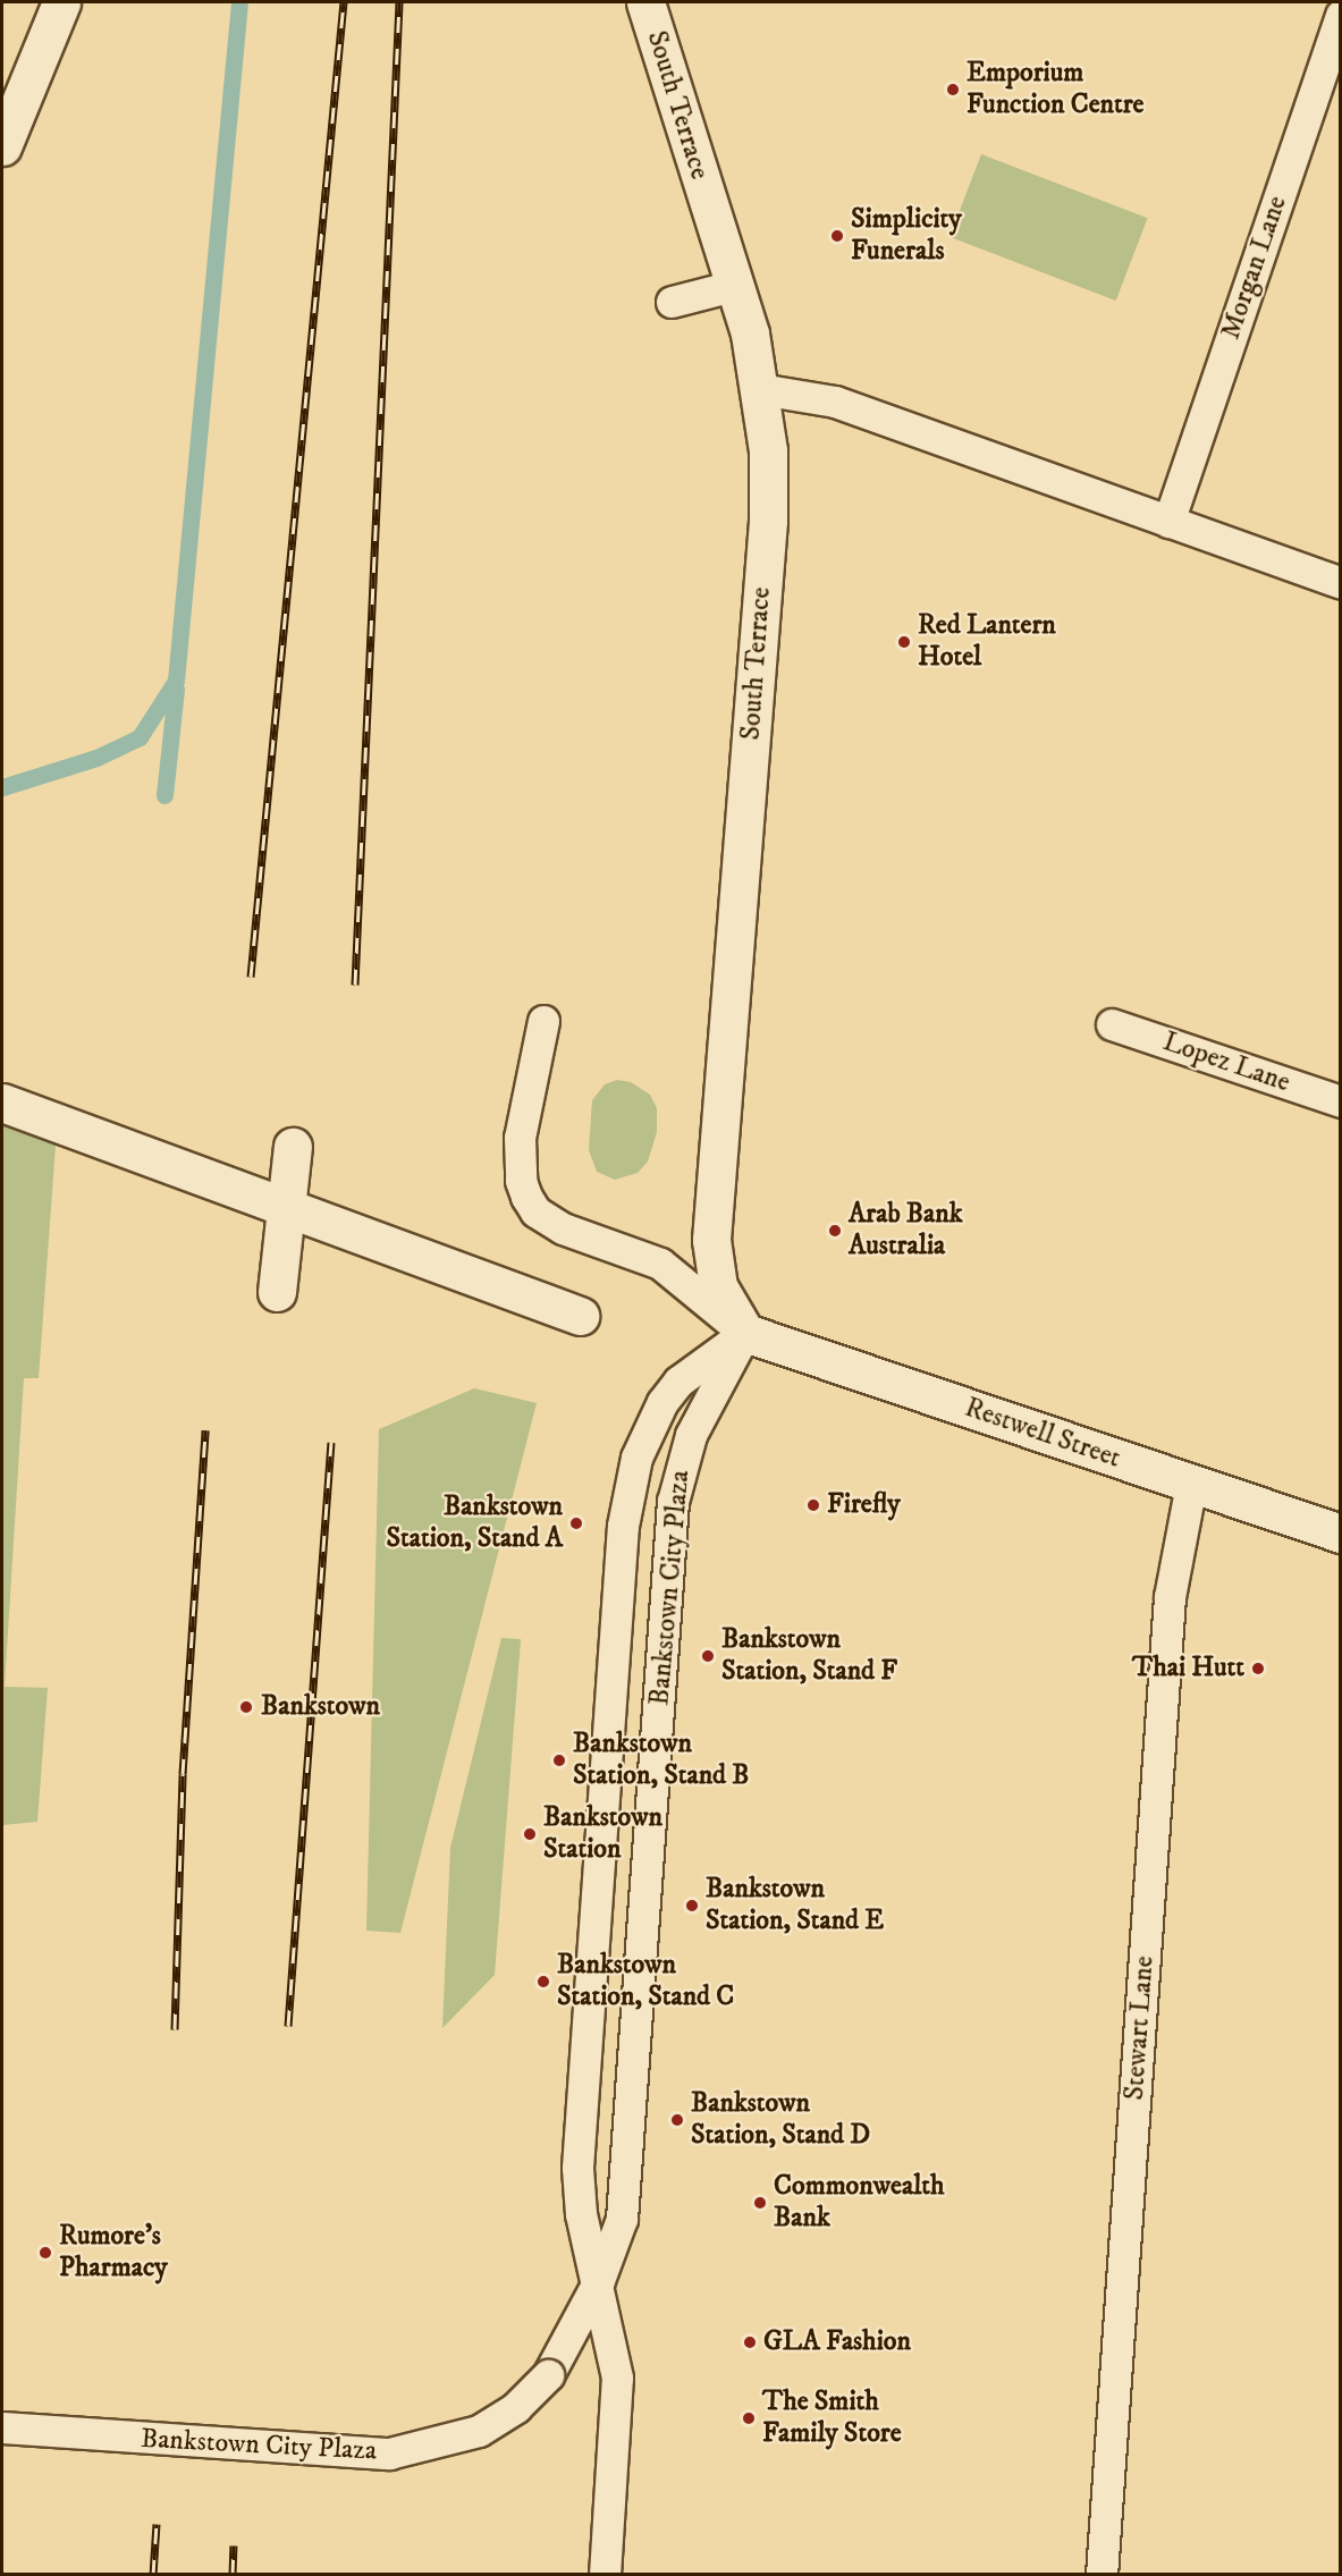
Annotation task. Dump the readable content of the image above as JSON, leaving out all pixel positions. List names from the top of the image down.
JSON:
{
  "streets": {
    "street": ["South Terrace", "Restwell Street"],
    "lane": [
      "Morgan Lane",
      "Lopez Lane",
      "Bankstown City Plaza",
      "Stewart Lane"
    ]
  },
  "crossings": [
    ["South Terrace", "Restwell Street"],
    ["South Terrace", "Bankstown City Plaza"],
    ["Restwell Street", "Bankstown City Plaza"],
    ["Restwell Street", "Stewart Lane"]
  ],
  "places": [
    "Emporium Function Centre",
    "Simplicity Funerals",
    "Red Lantern Hotel",
    "Arab Bank Australia",
    "Firefly",
    "Bankstown Station, Stand A",
    "Bankstown Station, Stand F",
    "Thai Hutt",
    "Bankstown",
    "Bankstown Station, Stand B",
    "Bankstown Station",
    "Bankstown Station, Stand E",
    "Bankstown Station, Stand C",
    "Bankstown Station, Stand D",
    "Commonwealth Bank",
    "Rumore's Pharmacy",
    "GLA Fashion",
    "The Smith Family Store"
  ]
}
